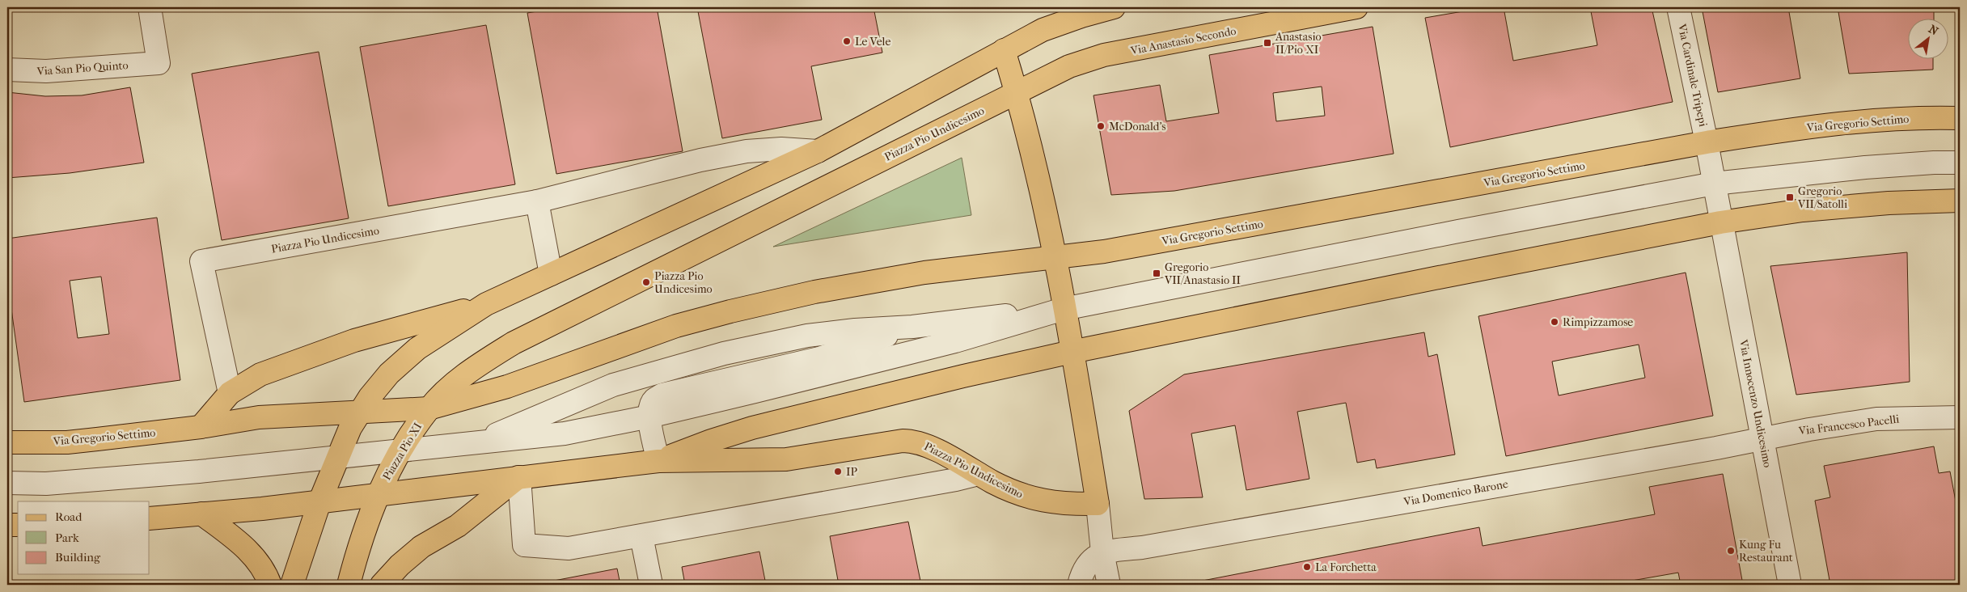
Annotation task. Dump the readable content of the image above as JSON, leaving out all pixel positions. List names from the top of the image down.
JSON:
{
  "streets": {
    "main road": [
      "Via Anastasio Secondo",
      "Via Gregorio Settimo",
      "Piazza Pio Undicesimo",
      "Piazza Pio XI"
    ],
    "street": [
      "Via San Pio Quinto",
      "Via Cardinale Tripepi",
      "Via Innocenzo Undicesimo",
      "Via Francesco Pacelli",
      "Via Domenico Barone"
    ]
  },
  "crossings": [
    ["Via Anastasio Secondo", "Piazza Pio Undicesimo"],
    ["Via Cardinale Tripepi", "Via Gregorio Settimo"],
    ["Via Cardinale Tripepi", "Via Innocenzo Undicesimo"],
    ["Piazza Pio Undicesimo", "Via Innocenzo Undicesimo"],
    ["Piazza Pio Undicesimo", "Piazza Pio XI"],
    ["Via Innocenzo Undicesimo", "Via Francesco Pacelli"],
    ["Via Innocenzo Undicesimo", "Via Domenico Barone"],
    ["Via Francesco Pacelli", "Via Domenico Barone"]
  ],
  "places": {
    "other": [
      "Le Vele",
      "McDonald's",
      "Piazza Pio Undicesimo",
      "Rimpizzamose",
      "IP",
      "Kung Fu Restaurant",
      "La Forchetta"
    ],
    "transit": ["Anastasio II/Pio XI", "Gregorio VII/Satolli", "Gregorio VII/Anastasio II"]
  },
  "legend": ["Road", "Park", "Building"],
  "north": "top right"
}
